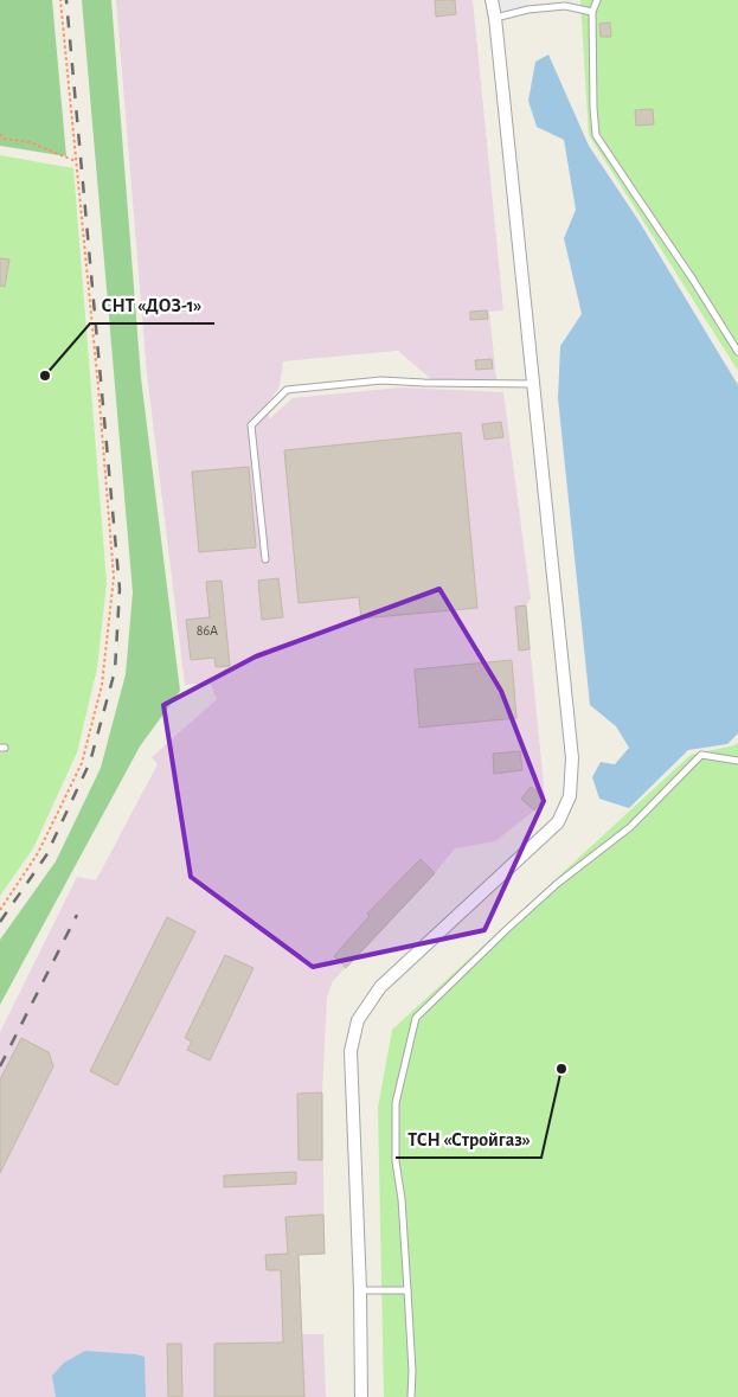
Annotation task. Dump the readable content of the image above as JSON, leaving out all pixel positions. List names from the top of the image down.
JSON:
{
  "places": ["СНТ «ДОЗ-1»", "ТСН «Стройгаз»"],
  "house_numbers": ["86А"]
}
